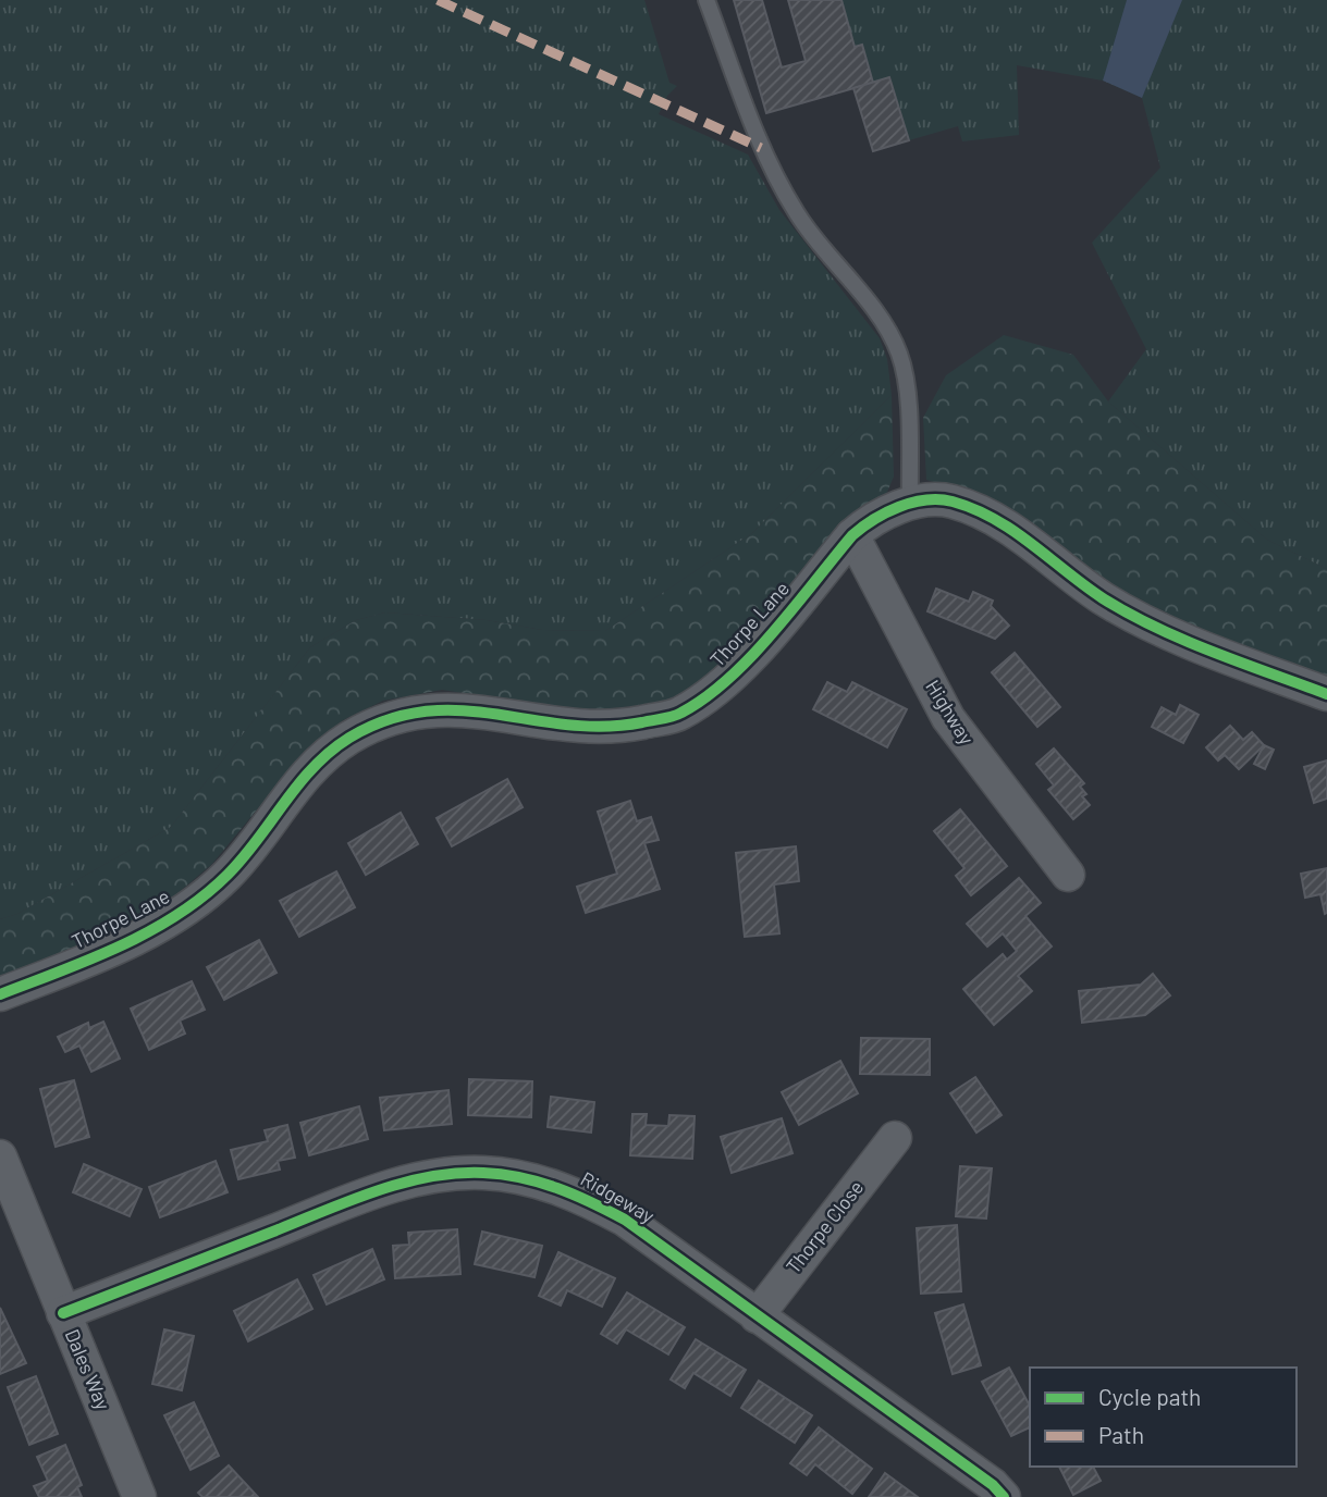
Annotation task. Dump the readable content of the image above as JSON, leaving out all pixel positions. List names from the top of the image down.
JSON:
{
  "streets": {
    "street": [
      "Thorpe Lane",
      "Highway",
      "Ridgeway",
      "Thorpe Close",
      "Dales Way"
    ]
  },
  "crossings": [
    ["Thorpe Lane", "Highway"],
    ["Ridgeway", "Thorpe Close"],
    ["Ridgeway", "Dales Way"]
  ],
  "legend": ["Cycle path", "Path"]
}
